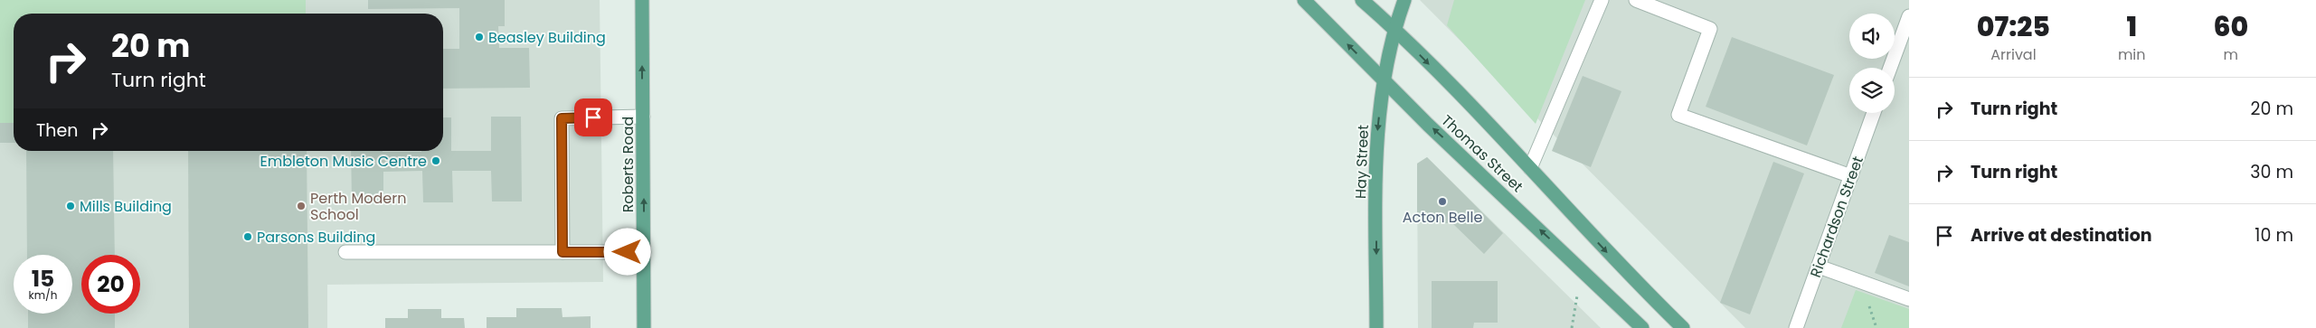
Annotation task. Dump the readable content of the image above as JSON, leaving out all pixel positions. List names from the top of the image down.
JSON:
{
  "streets": {
    "main road": ["Thomas Street", "Hay Street", "Roberts Road"],
    "street": ["Richardson Street"]
  },
  "crossings": [
    ["Thomas Street", "Hay Street"]
  ],
  "one_way": ["Hay Street", "Roberts Road"],
  "places": [
    "Beasley Building",
    "Embleton Music Centre",
    "Acton Belle",
    "Mills Building",
    "Perth Modern School",
    "Parsons Building"
  ],
  "page": {
    "eta": [
      "07:25",
      "Arrival",
      "1",
      "min",
      "60",
      "m"
    ],
    "turn": ["20 m", "Turn right"],
    "list": [
      {
        "name": "Turn right",
        "value": "20 m"
      },
      {
        "name": "Turn right",
        "value": "30 m"
      },
      {
        "name": "Arrive at destination",
        "value": "10 m"
      }
    ],
    "then": "Then",
    "speed": "15 km/h",
    "limit": "20"
  }
}
